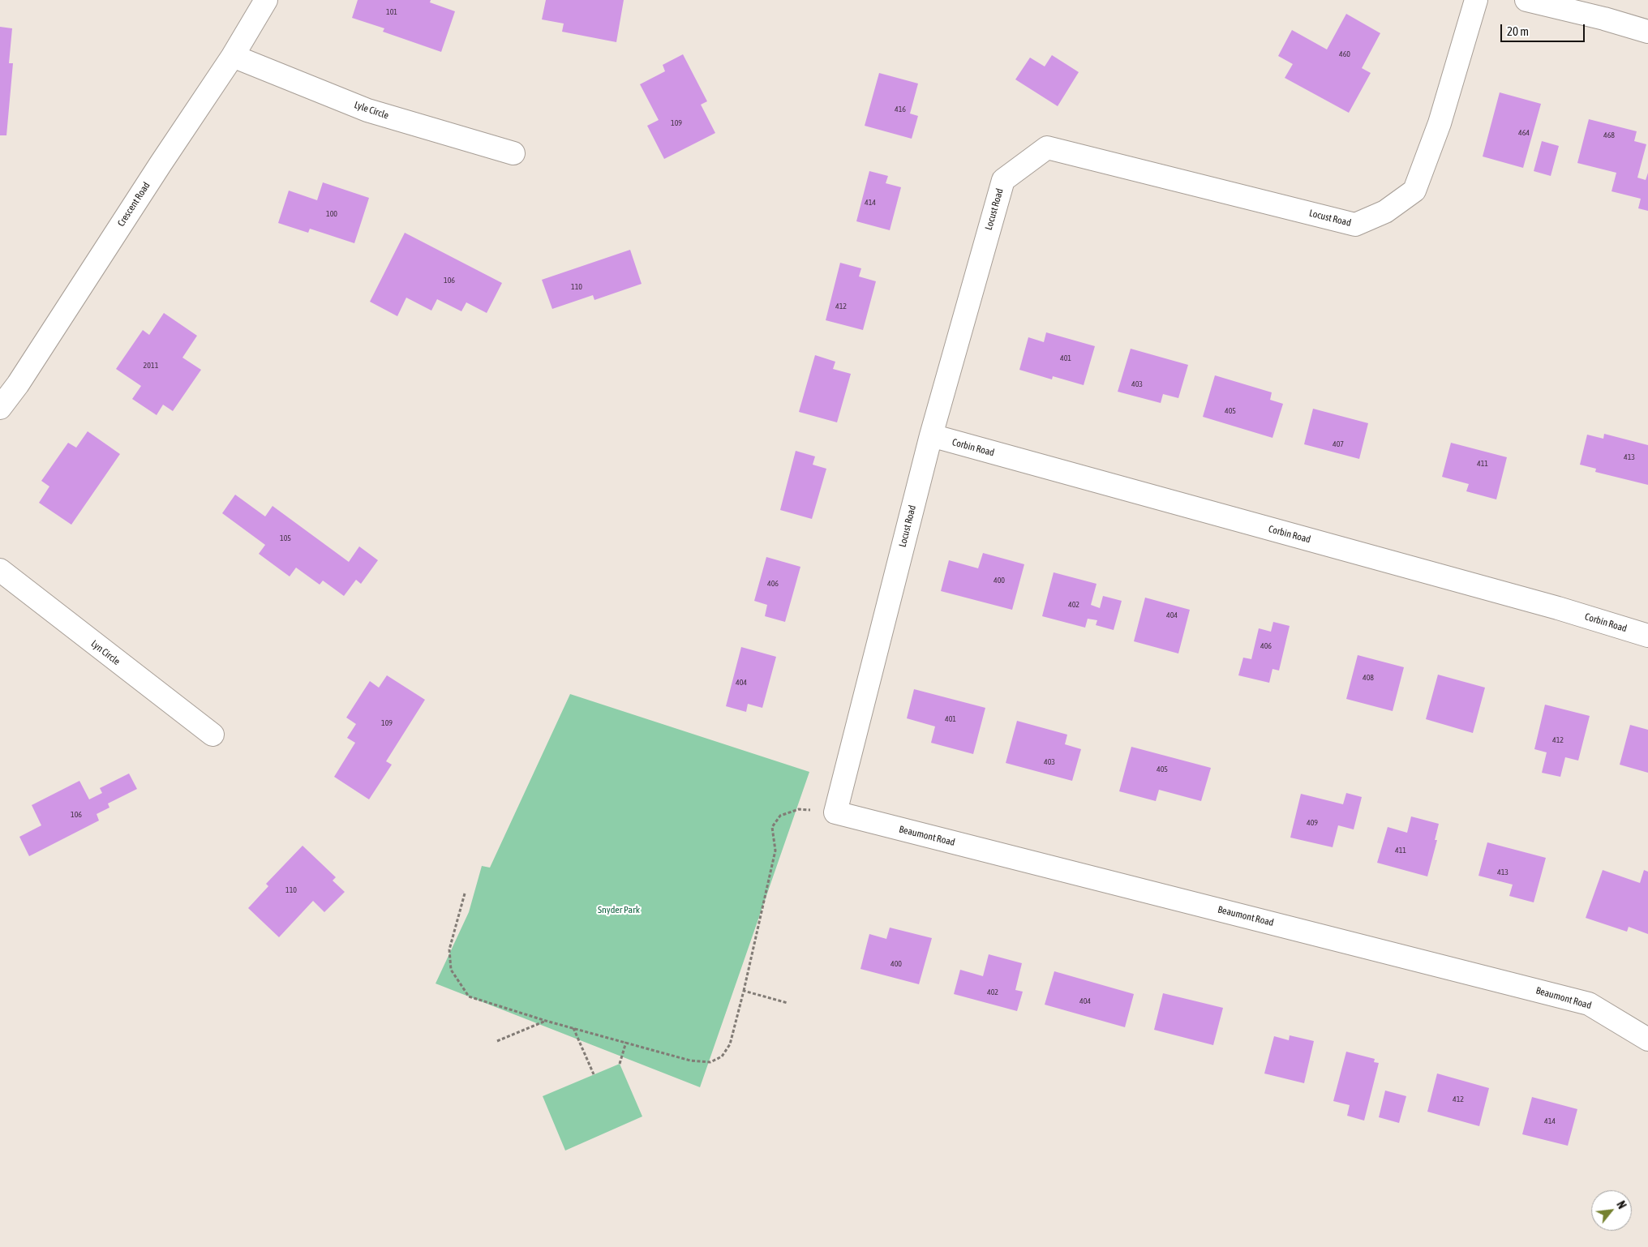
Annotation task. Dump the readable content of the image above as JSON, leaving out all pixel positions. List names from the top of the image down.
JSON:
{
  "streets": {
    "street": [
      "Lyle Circle",
      "Crescent Road",
      "Locust Road",
      "Corbin Road",
      "Lyn Circle",
      "Beaumont Road"
    ]
  },
  "crossings": [
    ["Lyle Circle", "Crescent Road"],
    ["Locust Road", "Corbin Road"],
    ["Locust Road", "Beaumont Road"]
  ],
  "parks": ["Snyder Park"],
  "house_numbers": [
    "101",
    "460",
    "416",
    "109",
    "464",
    "468",
    "414",
    "100",
    "106",
    "110",
    "412",
    "401",
    "2011",
    "403",
    "405",
    "407",
    "413",
    "411",
    "105",
    "400",
    "406",
    "402",
    "404",
    "406",
    "408",
    "404",
    "401",
    "109",
    "412",
    "403",
    "405",
    "106",
    "409",
    "411",
    "413",
    "110",
    "400",
    "402",
    "404",
    "412",
    "414"
  ],
  "scale_bar": "20 m",
  "north": "top right"
}
